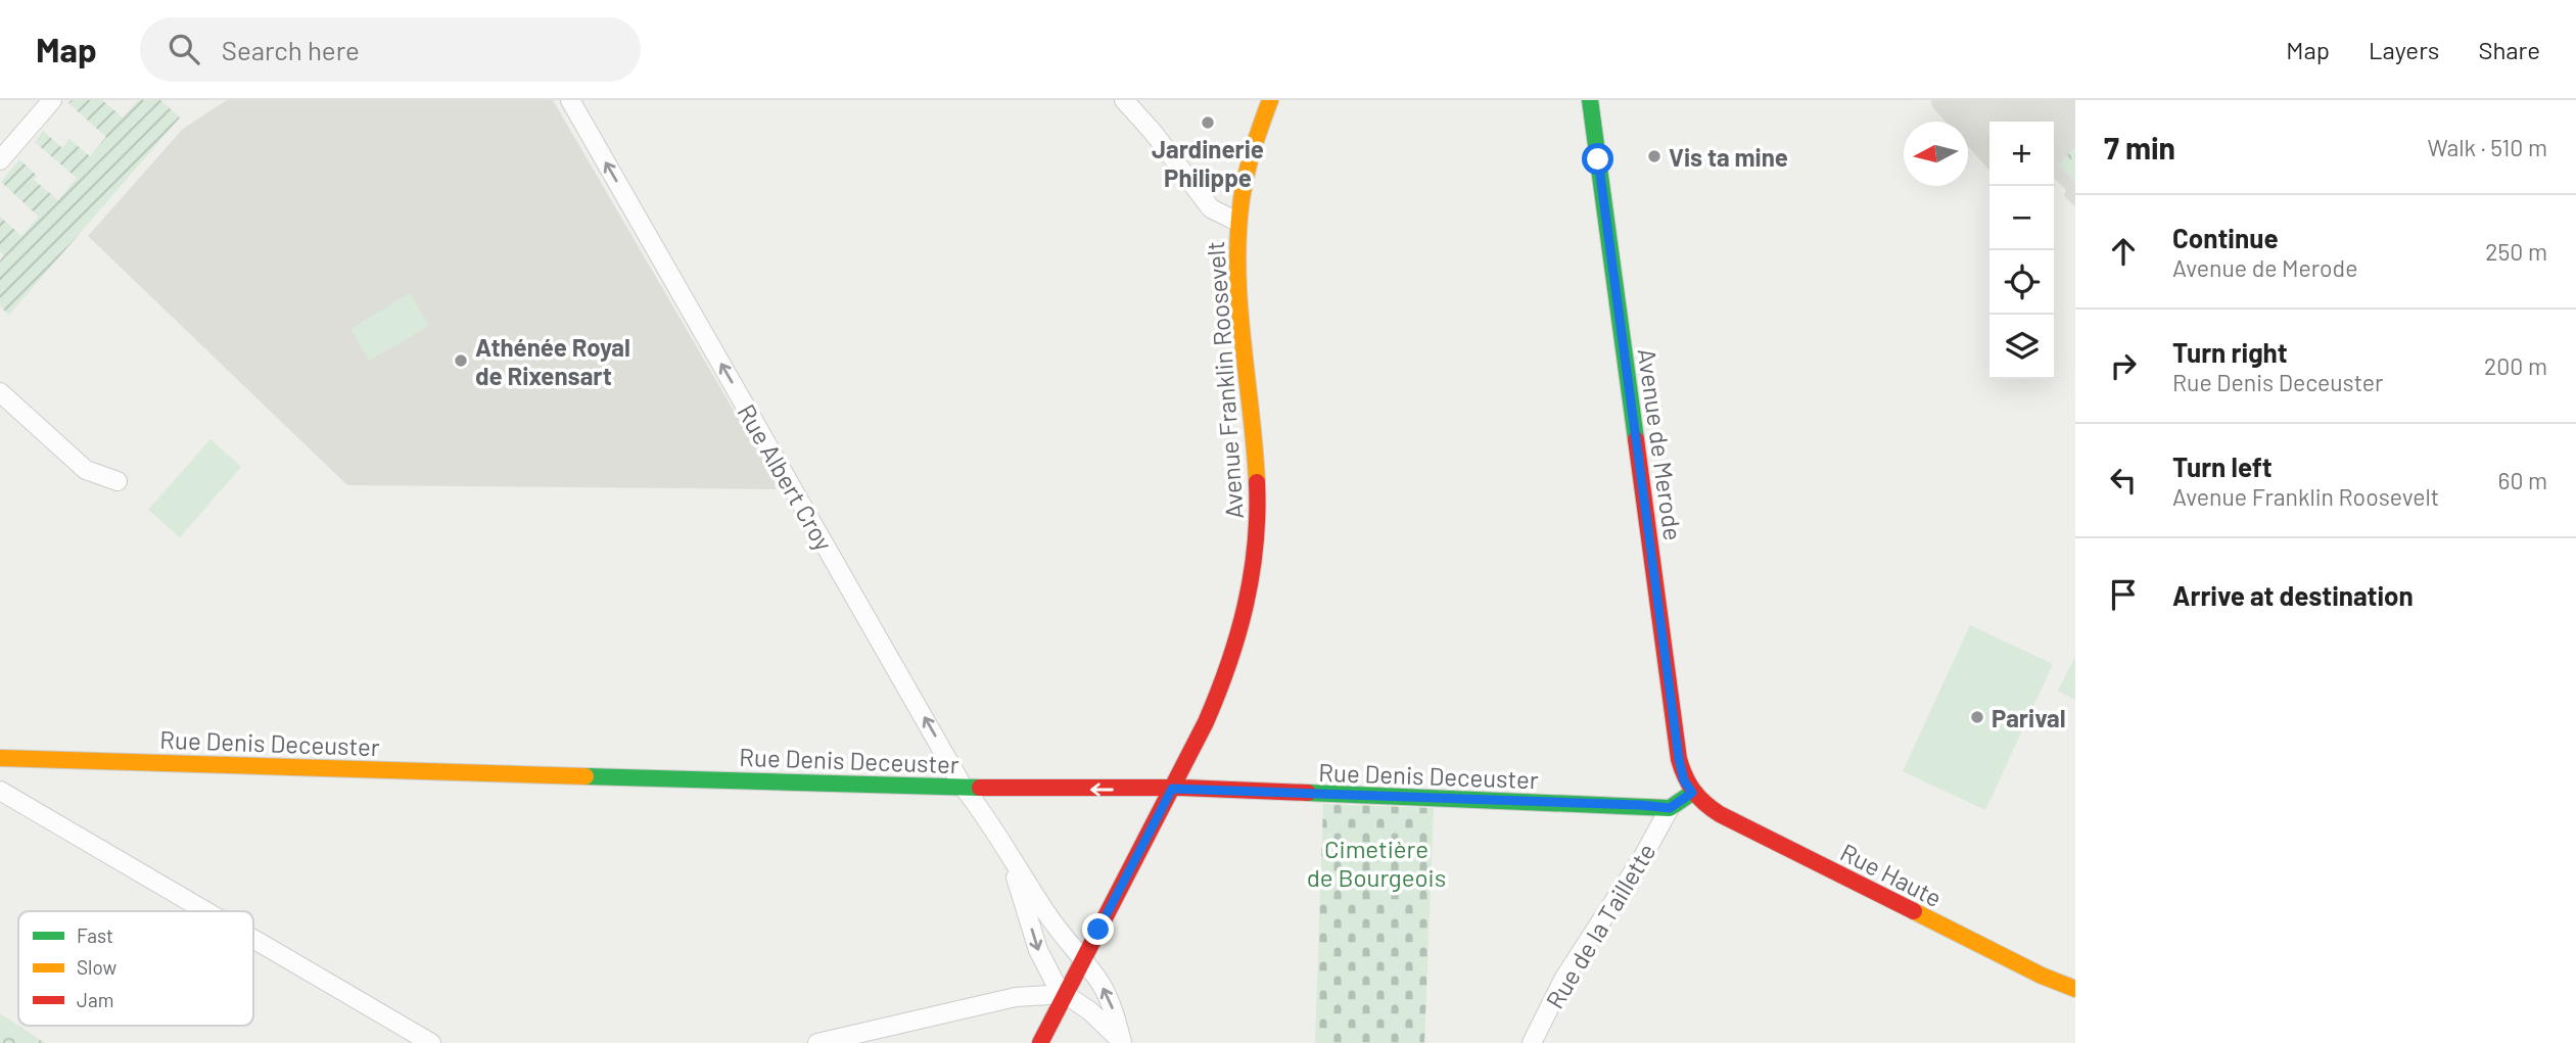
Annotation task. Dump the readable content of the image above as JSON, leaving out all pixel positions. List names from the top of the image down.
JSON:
{
  "streets": {
    "street": [
      "Avenue Franklin Roosevelt",
      "Avenue de Merode",
      "Rue Albert Croy",
      "Rue Denis Deceuster",
      "Rue Haute",
      "Rue de la Taillette"
    ]
  },
  "crossings": [
    ["Avenue Franklin Roosevelt", "Rue Albert Croy"],
    ["Avenue Franklin Roosevelt", "Rue Denis Deceuster"],
    ["Avenue de Merode", "Rue Haute"],
    ["Rue Albert Croy", "Rue Denis Deceuster"],
    ["Rue Denis Deceuster", "Rue de la Taillette"]
  ],
  "parks": ["Cimetière de Bourgeois"],
  "places": [
    "Jardinerie Philippe",
    "Vis ta mine",
    "Athénée Royal de Rixensart",
    "Parival"
  ],
  "legend": ["Fast", "Slow", "Jam"],
  "north": "left",
  "page": {
    "header": "Map",
    "search": "Search here",
    "nav": ["Map", "Layers", "Share"],
    "heading": ["7 min", "Walk · 510 m"],
    "map_buttons": ["+", "−"],
    "list": [
      ["Continue", "Avenue de Merode", "250 m"],
      ["Turn right", "Rue Denis Deceuster", "200 m"],
      ["Turn left", "Avenue Franklin Roosevelt", "60 m"],
      "Arrive at destination"
    ]
  }
}
